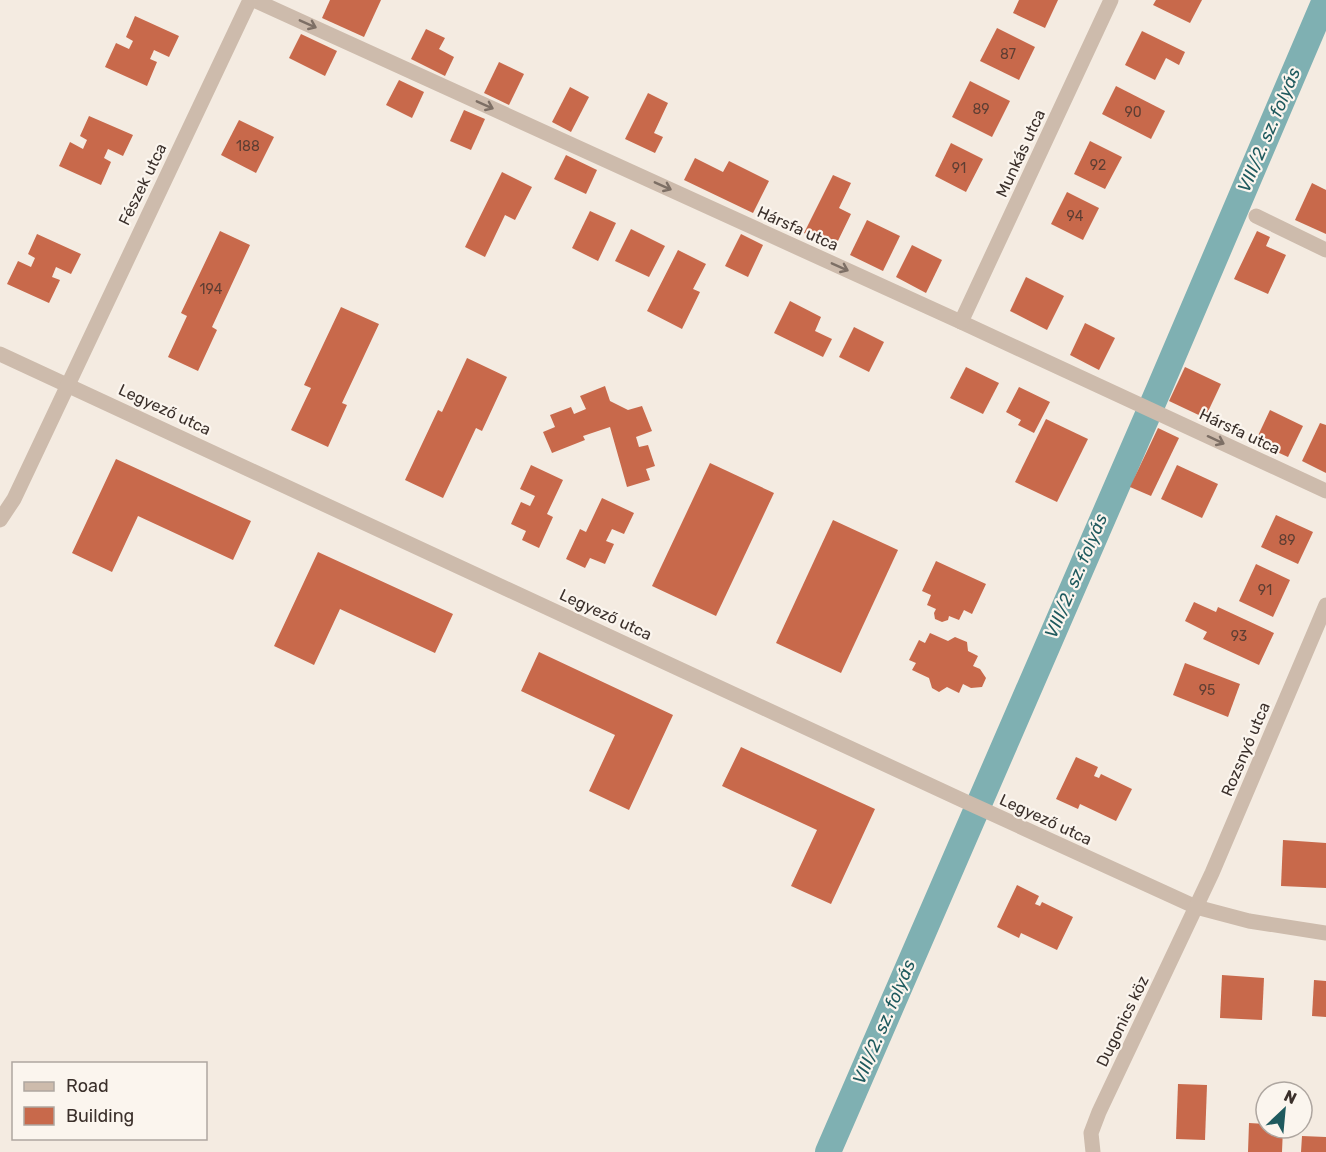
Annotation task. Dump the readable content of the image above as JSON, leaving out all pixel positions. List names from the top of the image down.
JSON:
{
  "streets": {
    "street": [
      "Munkás utca",
      "Fészek utca",
      "Hársfa utca",
      "Legyező utca",
      "Rozsnyó utca",
      "Dugonics köz"
    ]
  },
  "crossings": [
    ["Munkás utca", "Hársfa utca"],
    ["Fészek utca", "Hársfa utca"],
    ["Fészek utca", "Legyező utca"],
    ["Legyező utca", "Rozsnyó utca"],
    ["Legyező utca", "Dugonics köz"],
    ["Rozsnyó utca", "Dugonics köz"]
  ],
  "one_way": ["Hársfa utca"],
  "water": ["VIII/2. sz. folyás"],
  "house_numbers": [
    "87",
    "89",
    "90",
    "188",
    "92",
    "91",
    "94",
    "194",
    "89",
    "91",
    "93",
    "95"
  ],
  "legend": ["Road", "Building"],
  "north": "top right"
}
